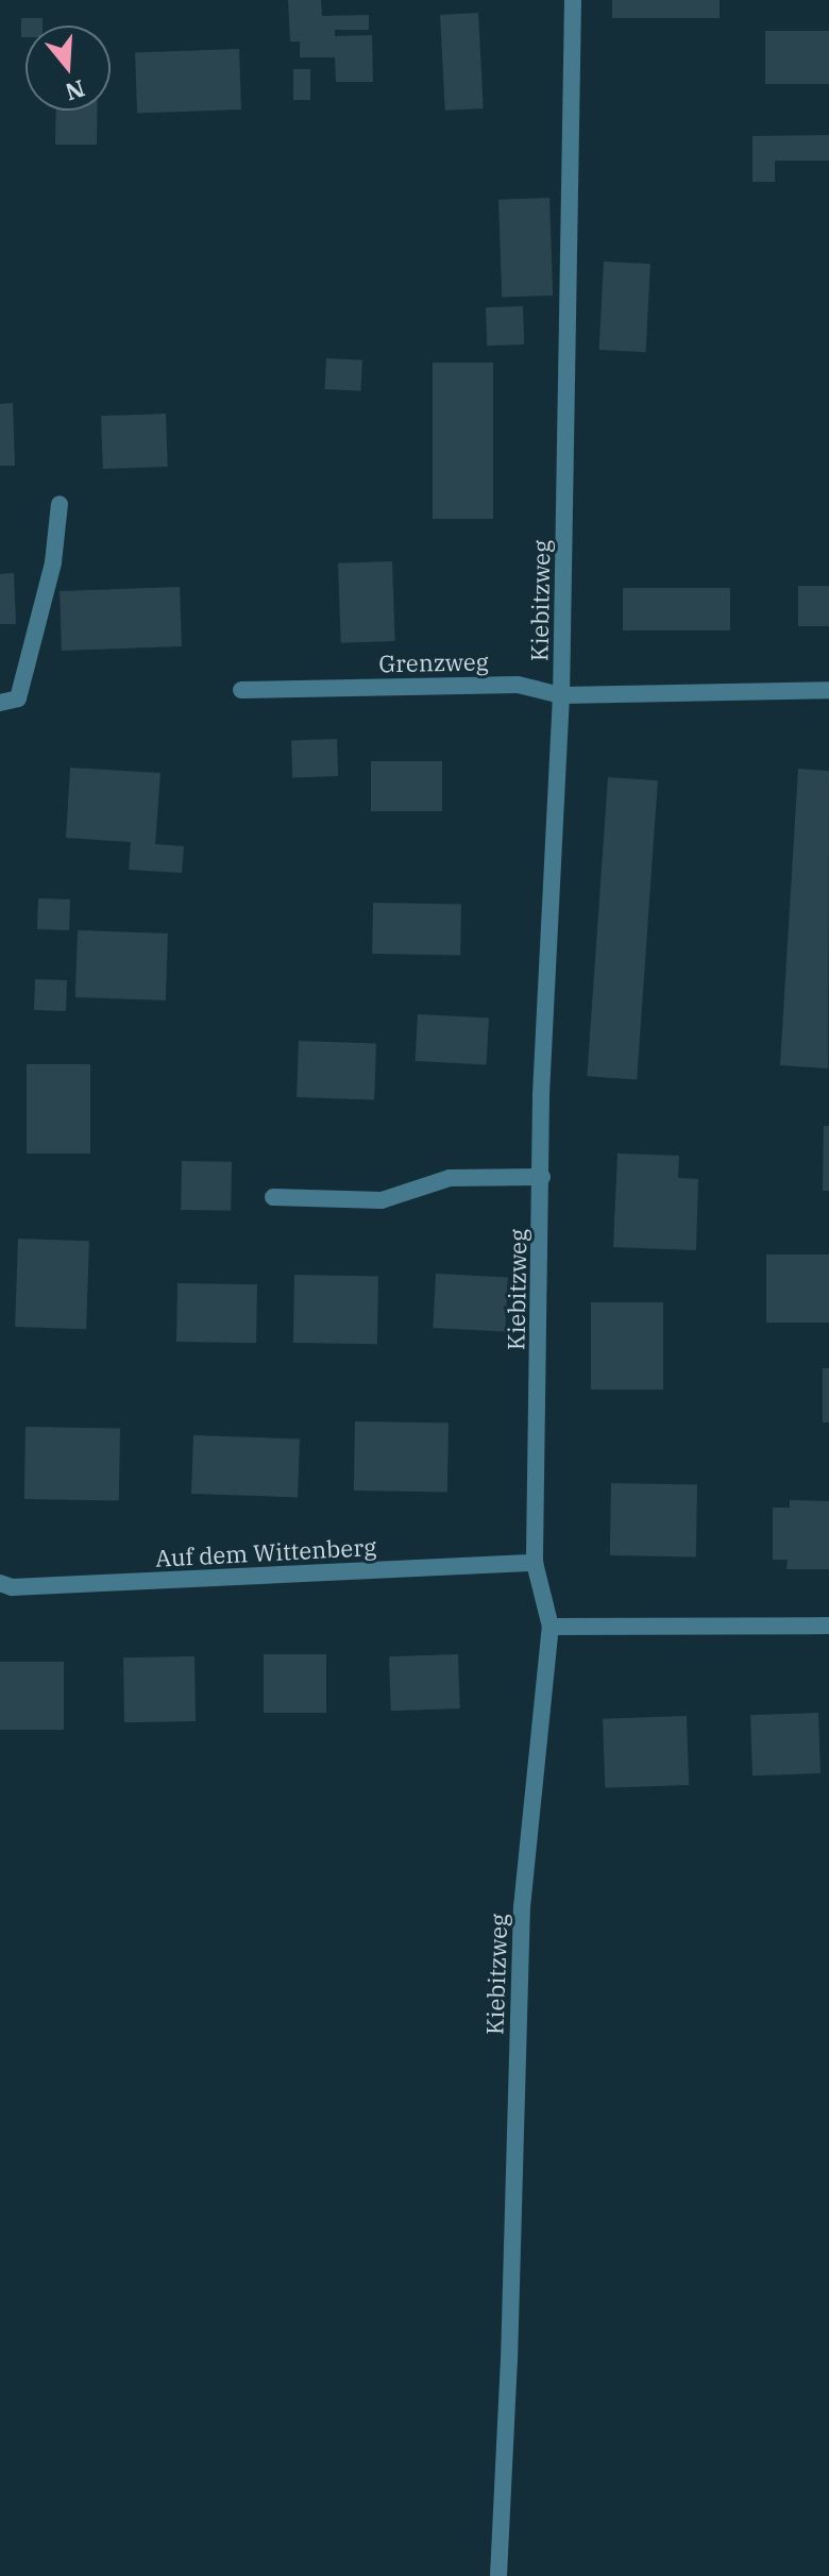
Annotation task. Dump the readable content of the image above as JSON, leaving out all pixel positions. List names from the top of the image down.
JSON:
{
  "streets": {
    "street": ["Kiebitzweg", "Grenzweg", "Auf dem Wittenberg"]
  },
  "crossings": [
    ["Kiebitzweg", "Grenzweg"],
    ["Kiebitzweg", "Auf dem Wittenberg"]
  ],
  "north": "bottom"
}
